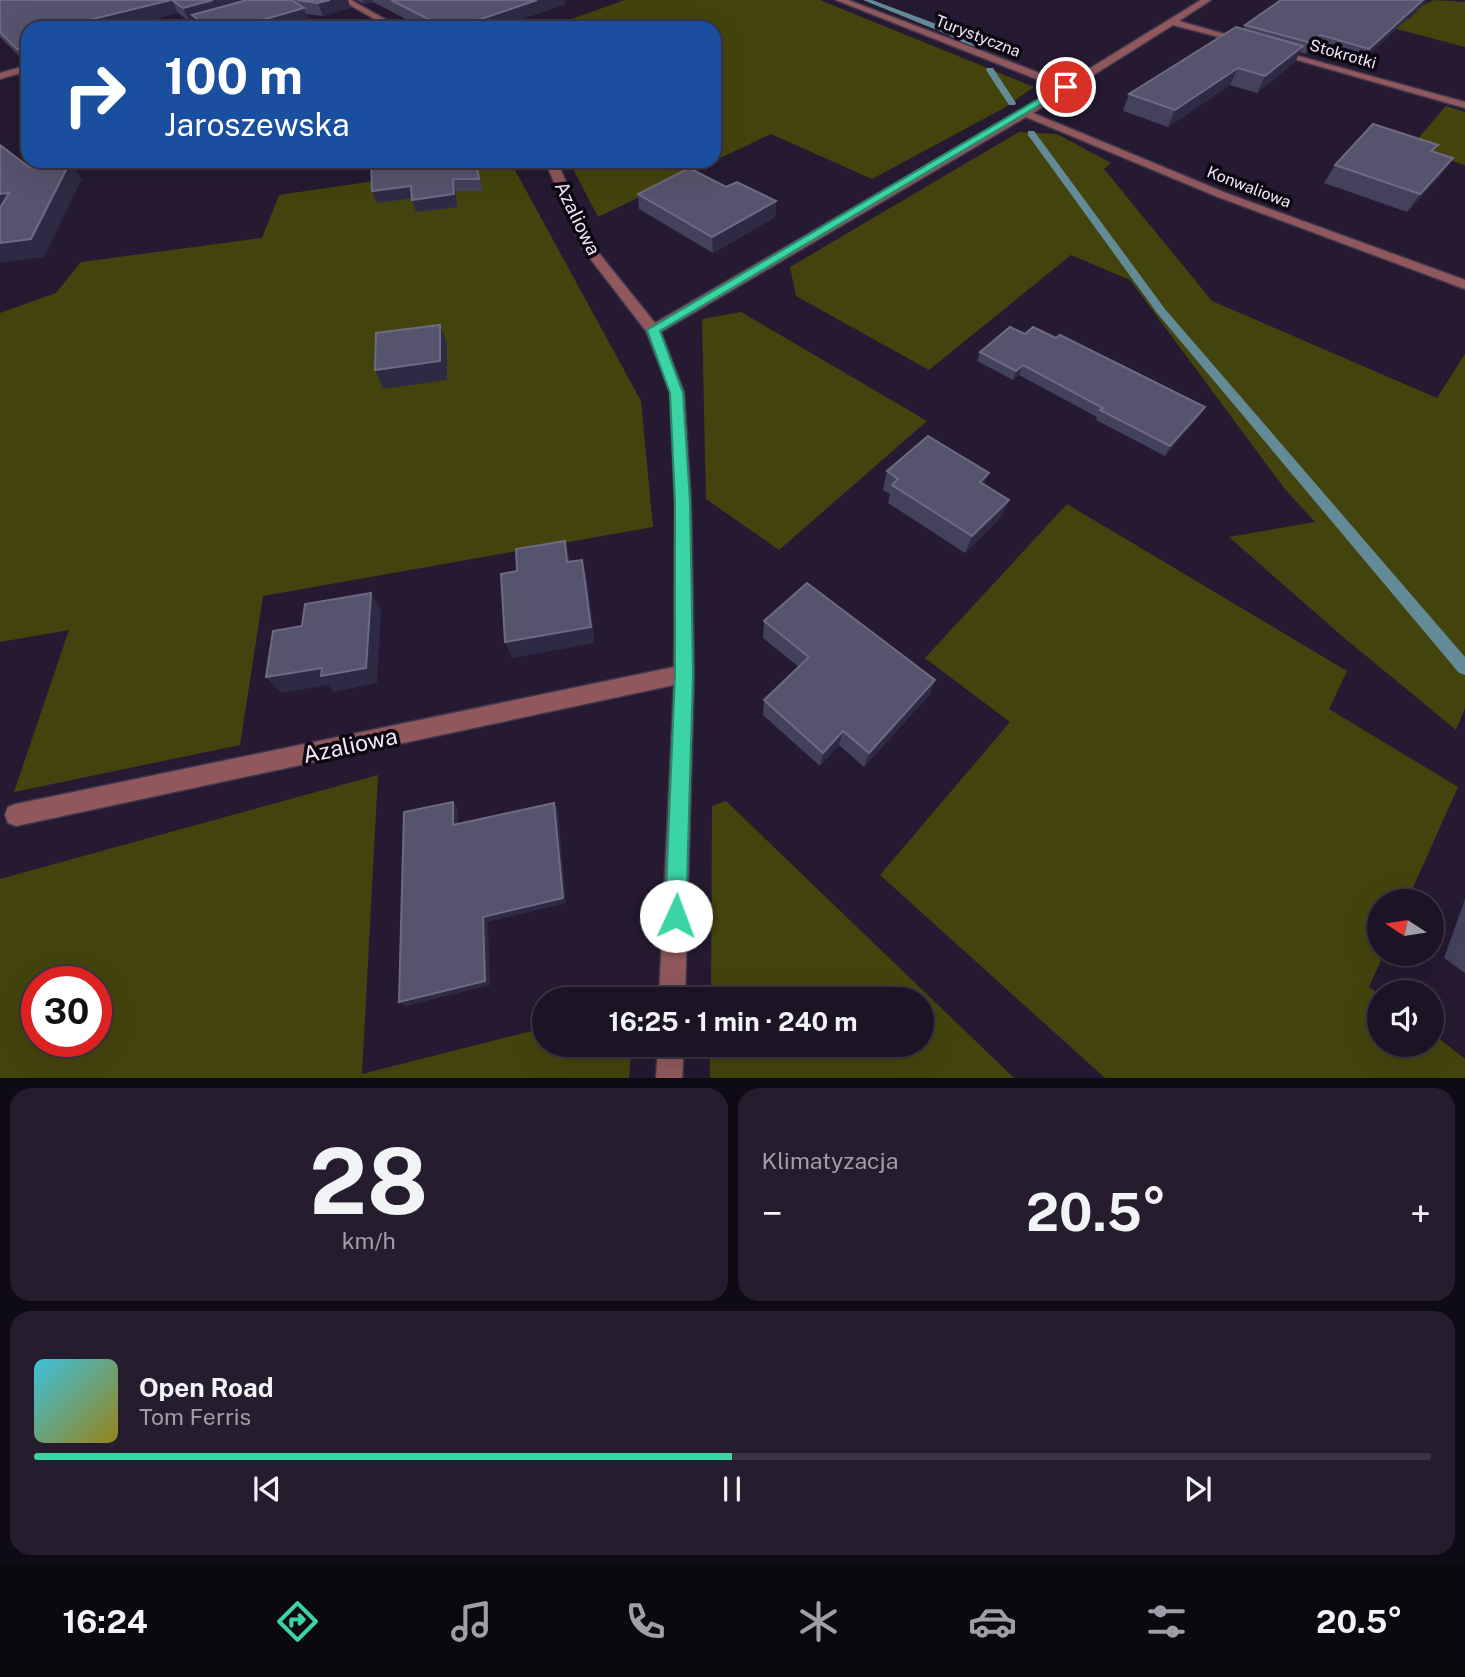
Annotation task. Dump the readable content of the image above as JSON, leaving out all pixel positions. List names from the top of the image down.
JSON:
{
  "streets": {
    "street": [
      "Turystyczna",
      "Stokrotki",
      "Konwaliowa",
      "Azaliowa"
    ]
  },
  "north": "left",
  "page": {
    "turn": ["100 m", "Jaroszewska"],
    "limit": "30",
    "trip": "16:25 · 1 min · 240 m",
    "tile": [
      ["28", "km/h"],
      "Klimatyzacja"
    ],
    "heat": ["−", "20.5°", "+"],
    "song": ["Open Road", "Tom Ferris"],
    "tabs": ["16:24", "20.5°"]
  }
}
